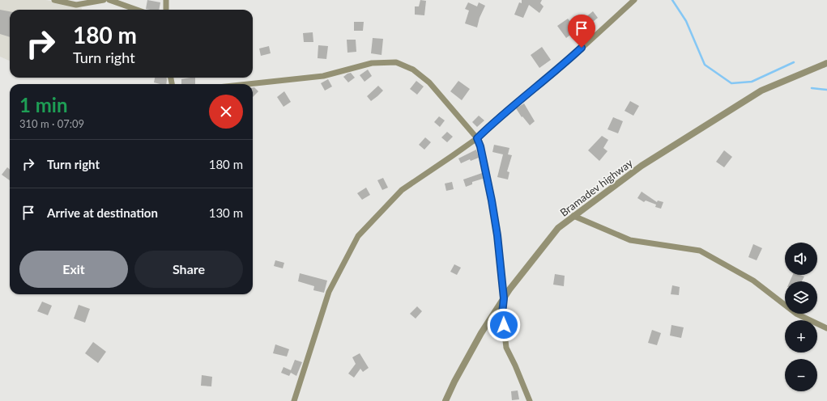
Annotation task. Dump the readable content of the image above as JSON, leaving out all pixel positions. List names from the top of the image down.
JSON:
{
  "streets": {
    "street": ["Bramadev highway"]
  },
  "page": {
    "turn": ["180 m", "Turn right"],
    "heading": ["1 min", "310 m · 07:09"],
    "list": [
      {
        "name": "Turn right",
        "value": "180 m"
      },
      {
        "name": "Arrive at destination",
        "value": "130 m"
      }
    ],
    "map_buttons": ["+", "−"],
    "buttons": ["Exit", "Share"]
  }
}
